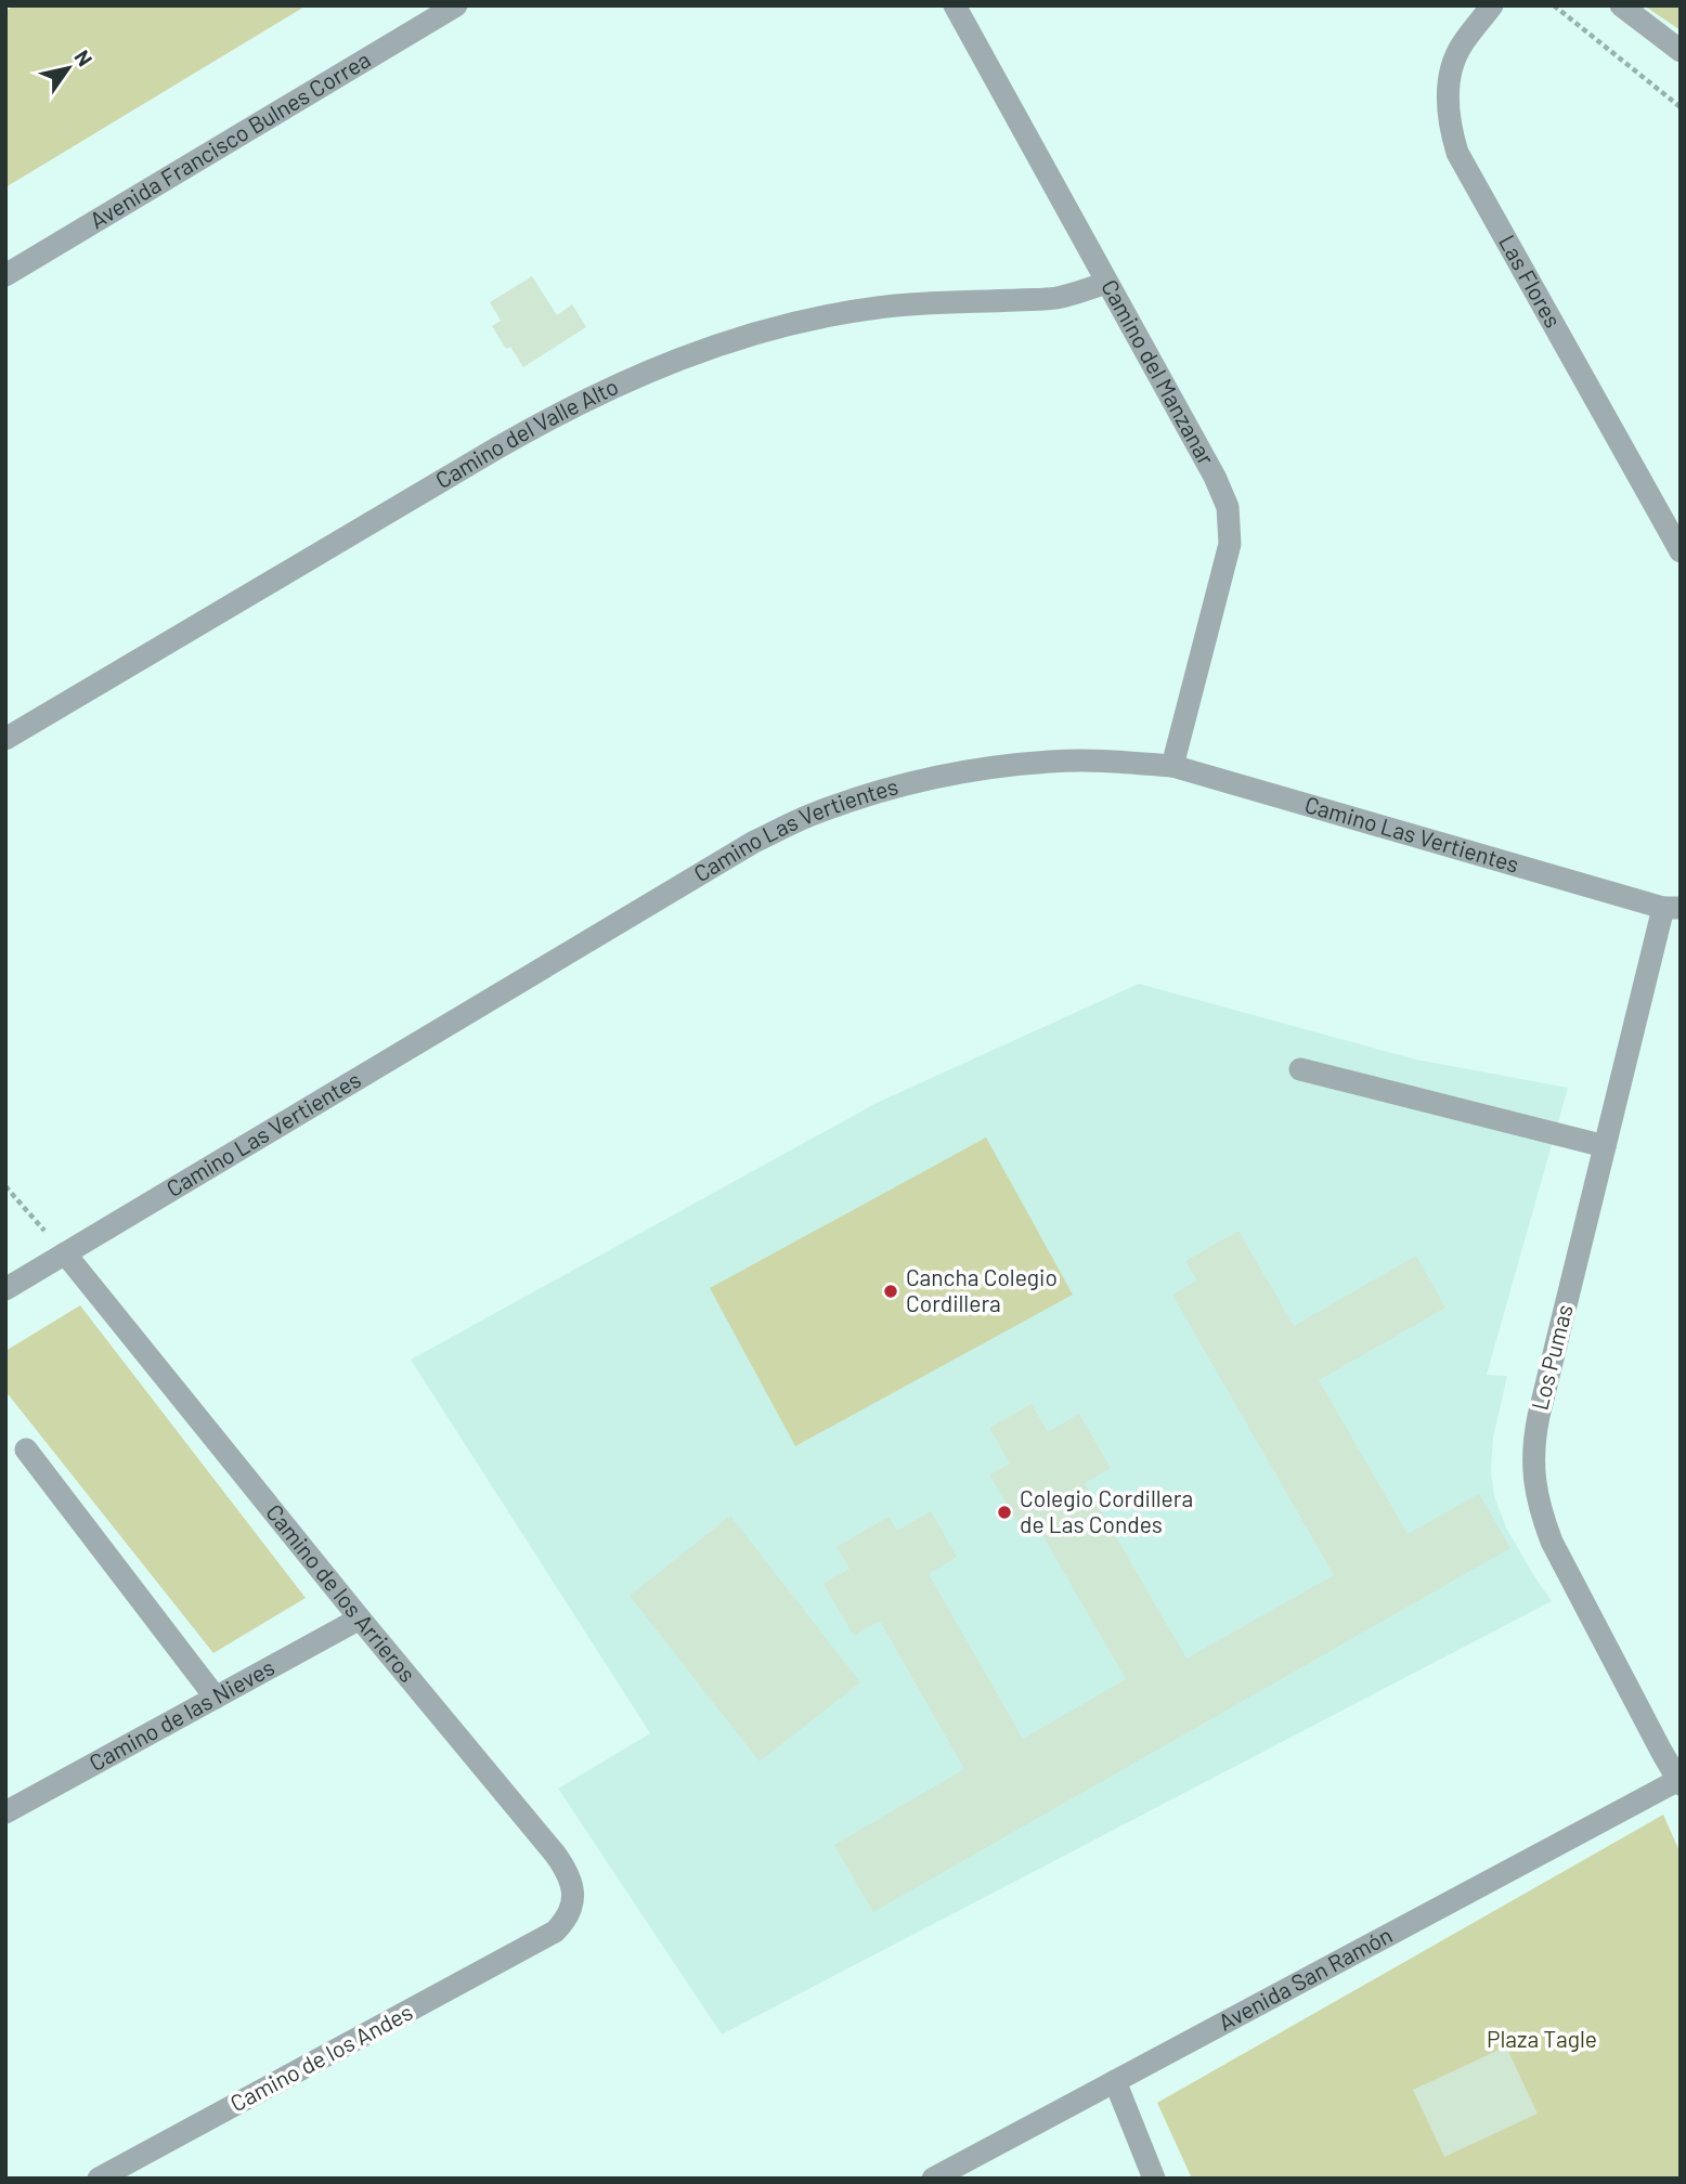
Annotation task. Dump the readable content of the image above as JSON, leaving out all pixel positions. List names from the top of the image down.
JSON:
{
  "streets": {
    "street": [
      "Avenida Francisco Bulnes Correa",
      "Las Flores",
      "Camino del Manzanar",
      "Camino del Valle Alto",
      "Camino Las Vertientes",
      "Los Pumas",
      "Camino de los Arrieros",
      "Camino de las Nieves",
      "Avenida San Ramón",
      "Camino de los Andes"
    ]
  },
  "crossings": [
    ["Camino del Manzanar", "Camino del Valle Alto"],
    ["Camino del Manzanar", "Camino Las Vertientes"],
    ["Camino Las Vertientes", "Los Pumas"],
    ["Camino Las Vertientes", "Camino de los Arrieros"],
    ["Los Pumas", "Avenida San Ramón"],
    ["Camino de los Arrieros", "Camino de las Nieves"],
    ["Camino de los Arrieros", "Camino de los Andes"]
  ],
  "parks": ["Plaza Tagle"],
  "places": ["Cancha Colegio Cordillera", "Colegio Cordillera de Las Condes"],
  "north": "top right"
}
